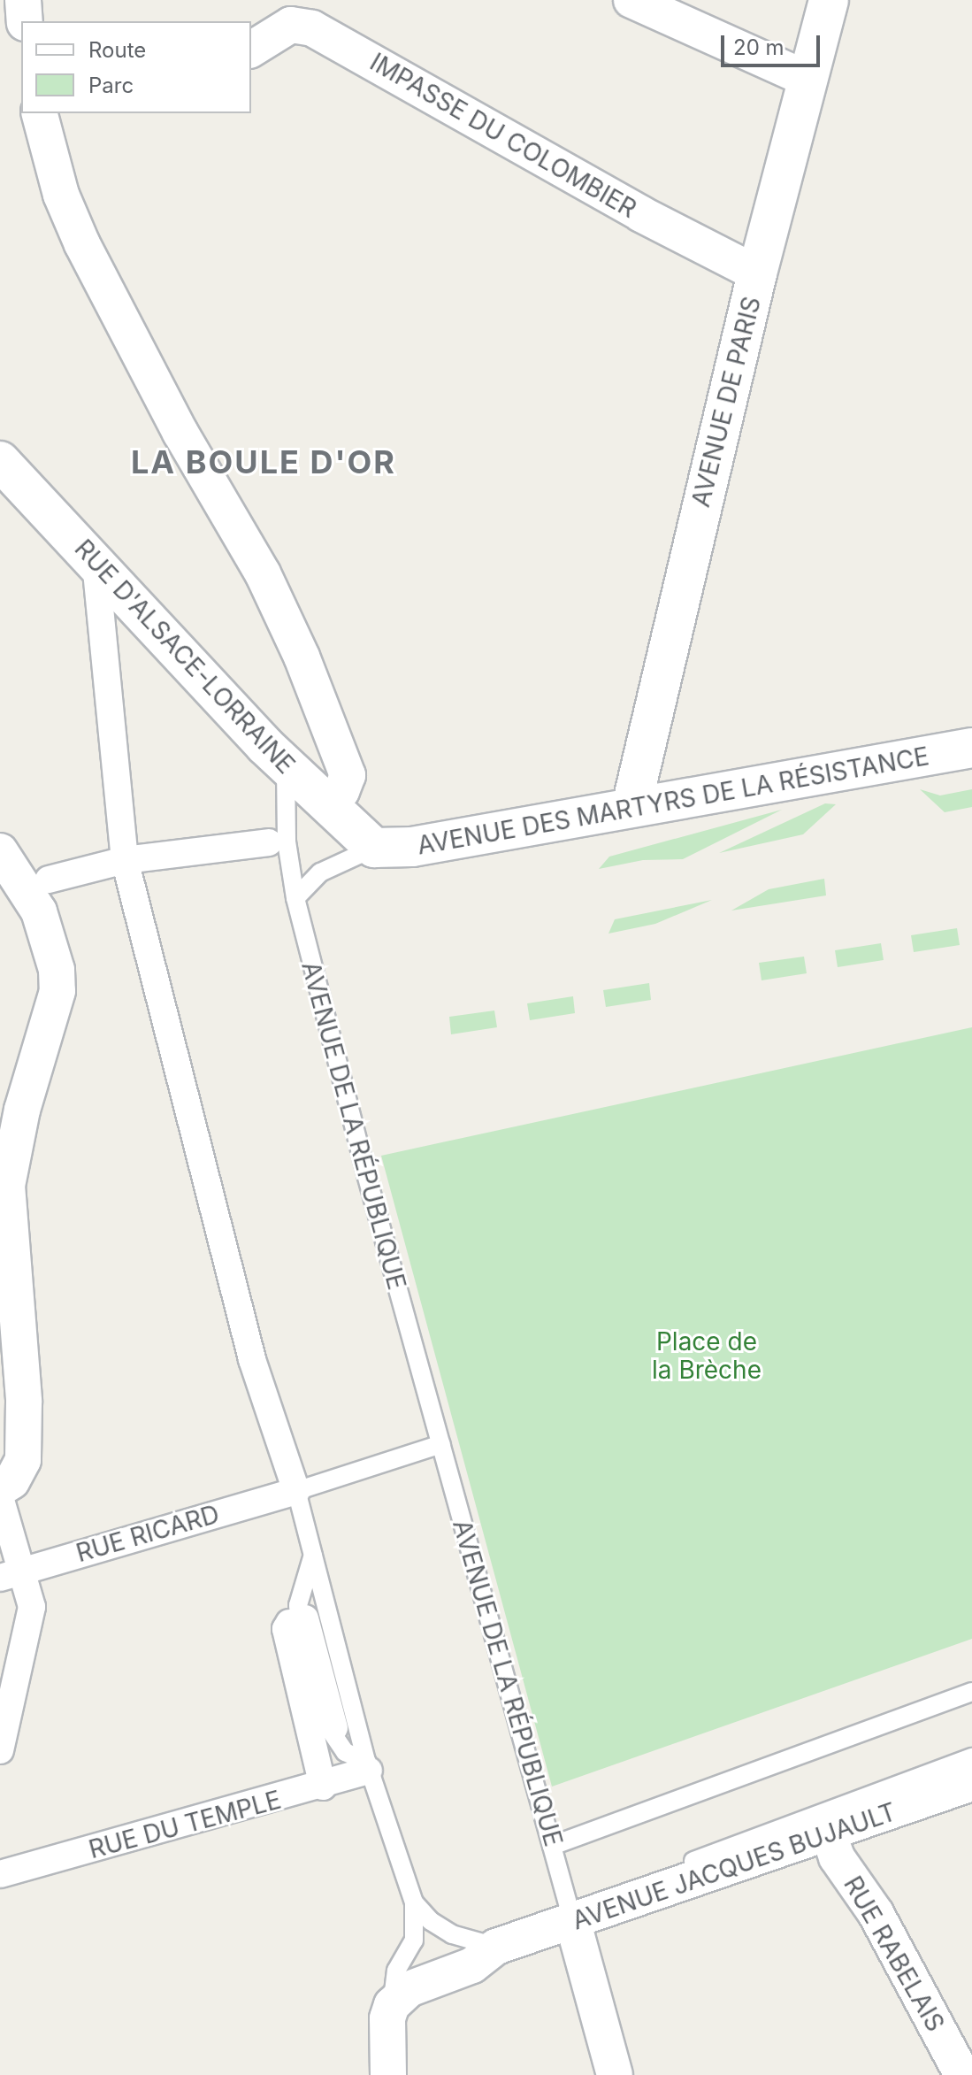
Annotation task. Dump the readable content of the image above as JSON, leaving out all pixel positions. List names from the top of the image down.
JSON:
{
  "streets": {
    "main road": ["AVENUE DE PARIS", "RUE D'ALSACE-LORRAINE", "AVENUE DES MARTYRS DE LA RÉSISTANCE"],
    "street": [
      "IMPASSE DU COLOMBIER",
      "RUE RICARD",
      "RUE DU TEMPLE",
      "AVENUE JACQUES BUJAULT",
      "RUE RABELAIS"
    ],
    "lane": ["AVENUE DE LA RÉPUBLIQUE"]
  },
  "crossings": [
    ["IMPASSE DU COLOMBIER", "AVENUE DE PARIS"],
    ["AVENUE DE PARIS", "AVENUE DES MARTYRS DE LA RÉSISTANCE"],
    ["RUE D'ALSACE-LORRAINE", "AVENUE DES MARTYRS DE LA RÉSISTANCE"],
    ["RUE D'ALSACE-LORRAINE", "AVENUE DE LA RÉPUBLIQUE"],
    ["AVENUE DE LA RÉPUBLIQUE", "AVENUE JACQUES BUJAULT"],
    ["AVENUE JACQUES BUJAULT", "RUE RABELAIS"]
  ],
  "districts": ["LA BOULE D'OR"],
  "parks": ["Place de la Brèche"],
  "legend": ["Route", "Parc"],
  "scale_bar": "20 m"
}
